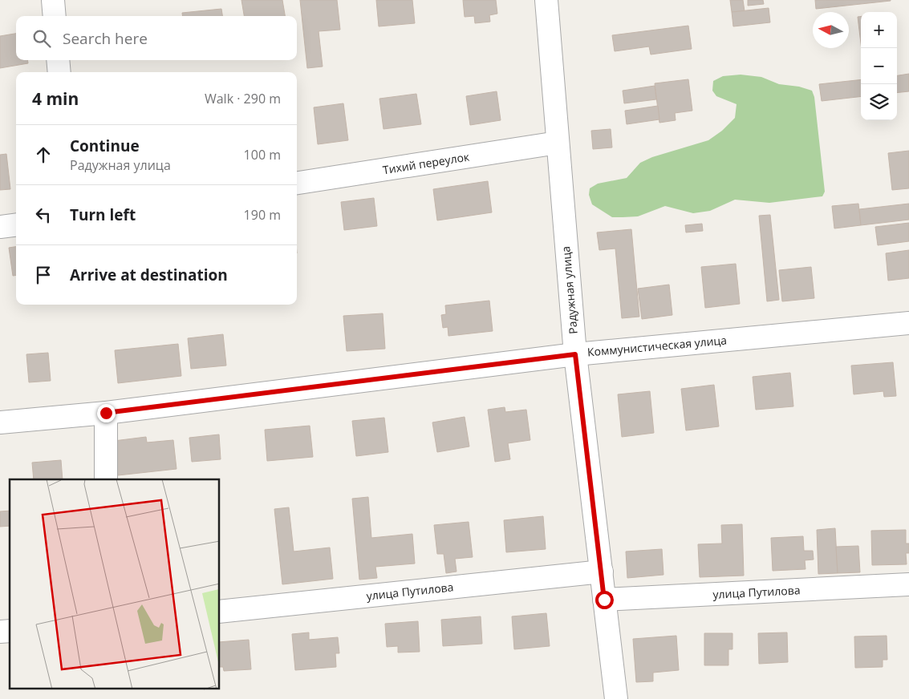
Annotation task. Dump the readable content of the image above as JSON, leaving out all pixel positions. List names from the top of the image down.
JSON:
{
  "streets": {
    "street": [
      "Тихий переулок",
      "Радужная улица",
      "Коммунистическая улица",
      "улица Путилова"
    ]
  },
  "crossings": [
    ["Тихий переулок", "Радужная улица"],
    ["Радужная улица", "Коммунистическая улица"],
    ["Радужная улица", "улица Путилова"]
  ],
  "north": "left",
  "page": {
    "map_buttons": ["+", "−"],
    "search": "Search here",
    "heading": ["4 min", "Walk · 290 m"],
    "list": [
      ["Continue", "Радужная улица", "100 m"],
      ["Turn left", "190 m"],
      "Arrive at destination"
    ]
  }
}
